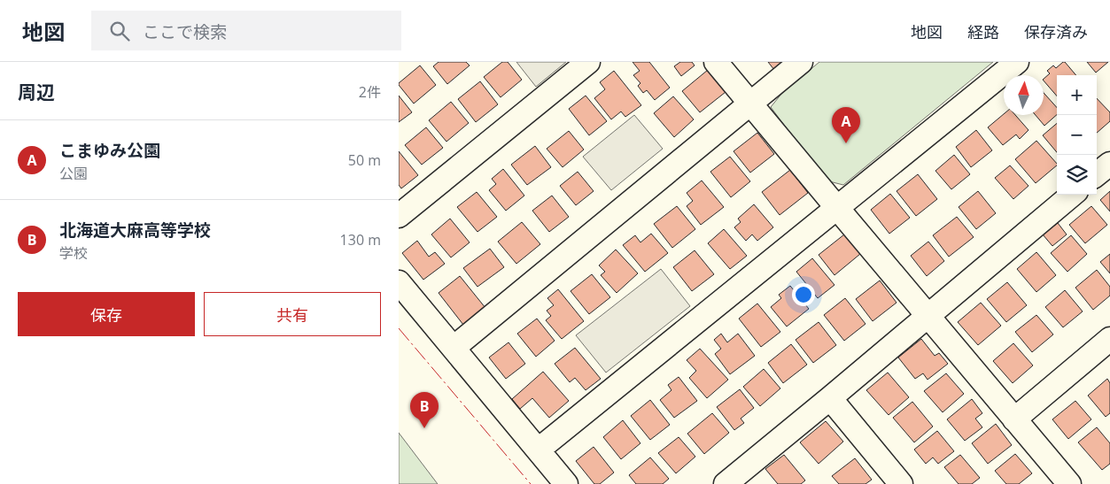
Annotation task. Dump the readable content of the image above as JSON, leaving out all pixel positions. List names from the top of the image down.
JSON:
{
  "north": "top",
  "page": {
    "header": "地図",
    "search": "ここで検索",
    "nav": ["地図", "経路", "保存済み"],
    "heading": ["周辺", "2件"],
    "map_buttons": ["+", "−"],
    "pins": ["A", "B"],
    "list": [
      {
        "mark": "A",
        "name": "こまゆみ公園",
        "note": "公園",
        "value": "50 m"
      },
      {
        "mark": "B",
        "name": "北海道大麻高等学校",
        "note": "学校",
        "value": "130 m"
      }
    ],
    "buttons": ["保存", "共有"]
  }
}
